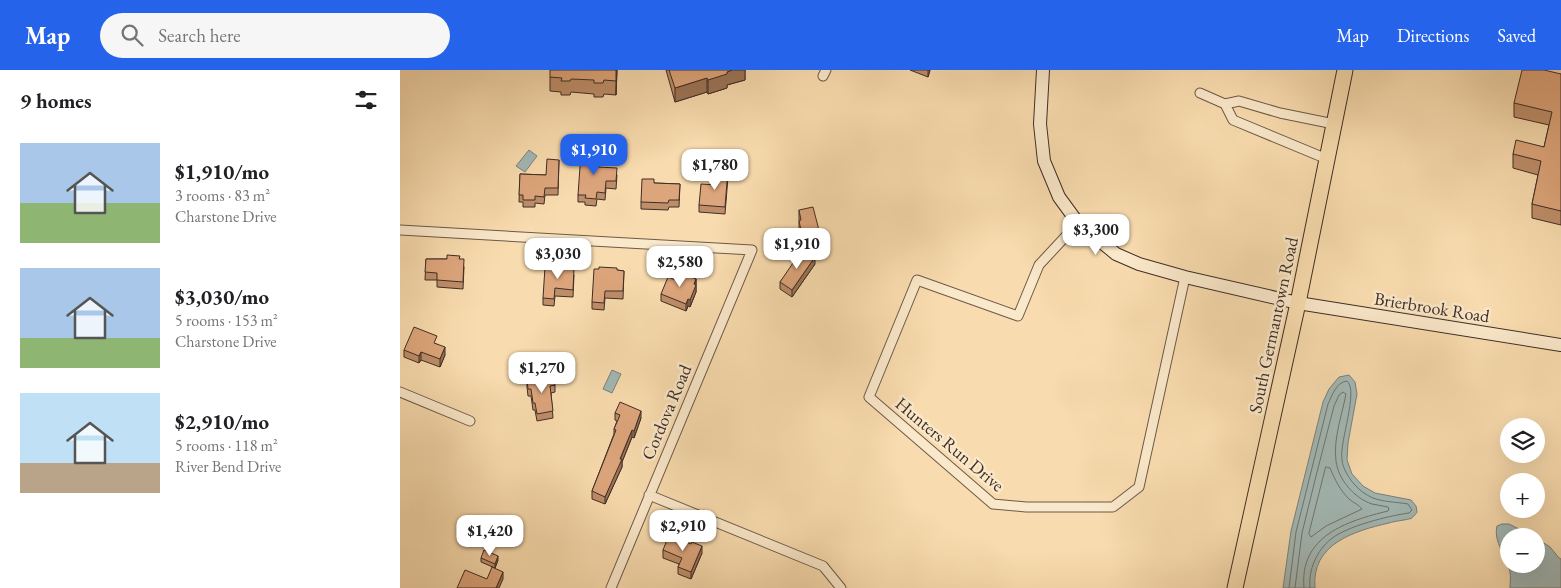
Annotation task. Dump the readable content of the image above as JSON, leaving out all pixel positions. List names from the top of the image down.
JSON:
{
  "streets": {
    "main road": ["South Germantown Road"],
    "street": ["Brierbrook Road", "Cordova Road", "Hunters Run Drive"]
  },
  "crossings": [
    ["Brierbrook Road", "South Germantown Road"],
    ["Brierbrook Road", "Hunters Run Drive"]
  ],
  "page": {
    "header": "Map",
    "search": "Search here",
    "nav": ["Map", "Directions", "Saved"],
    "heading": "9 homes",
    "list": [
      {
        "name": "$1,910/mo",
        "note": "3 rooms · 83 m² · Charstone Drive"
      },
      {
        "name": "$3,030/mo",
        "note": "5 rooms · 153 m² · Charstone Drive"
      },
      {
        "name": "$2,910/mo",
        "note": "5 rooms · 118 m² · River Bend Drive"
      }
    ],
    "price": [
      "$1,910",
      "$1,780",
      "$3,300",
      "$1,910",
      "$3,030",
      "$2,580",
      "$1,270",
      "$2,910",
      "$1,420"
    ],
    "map_buttons": ["+", "−"]
  }
}
